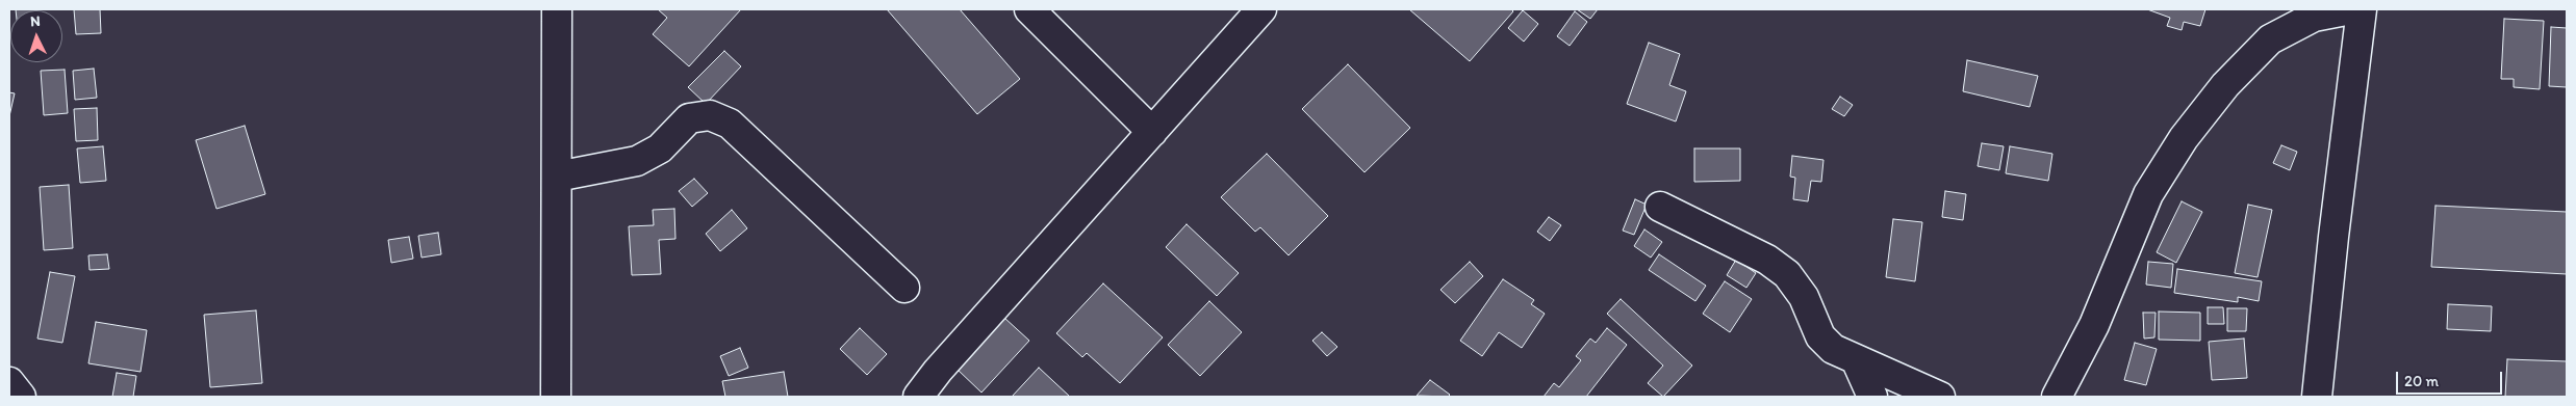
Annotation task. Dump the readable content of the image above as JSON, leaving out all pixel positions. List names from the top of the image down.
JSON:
{
  "scale_bar": "20 m",
  "north": "top"
}
